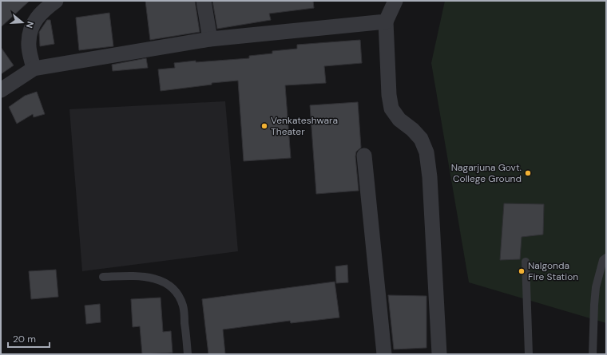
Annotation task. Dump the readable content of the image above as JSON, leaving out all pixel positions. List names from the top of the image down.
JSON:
{
  "places": ["Venkateshwara Theater", "Nagarjuna Govt. College Ground", "Nalgonda Fire Station"],
  "scale_bar": "20 m",
  "north": "right"
}
